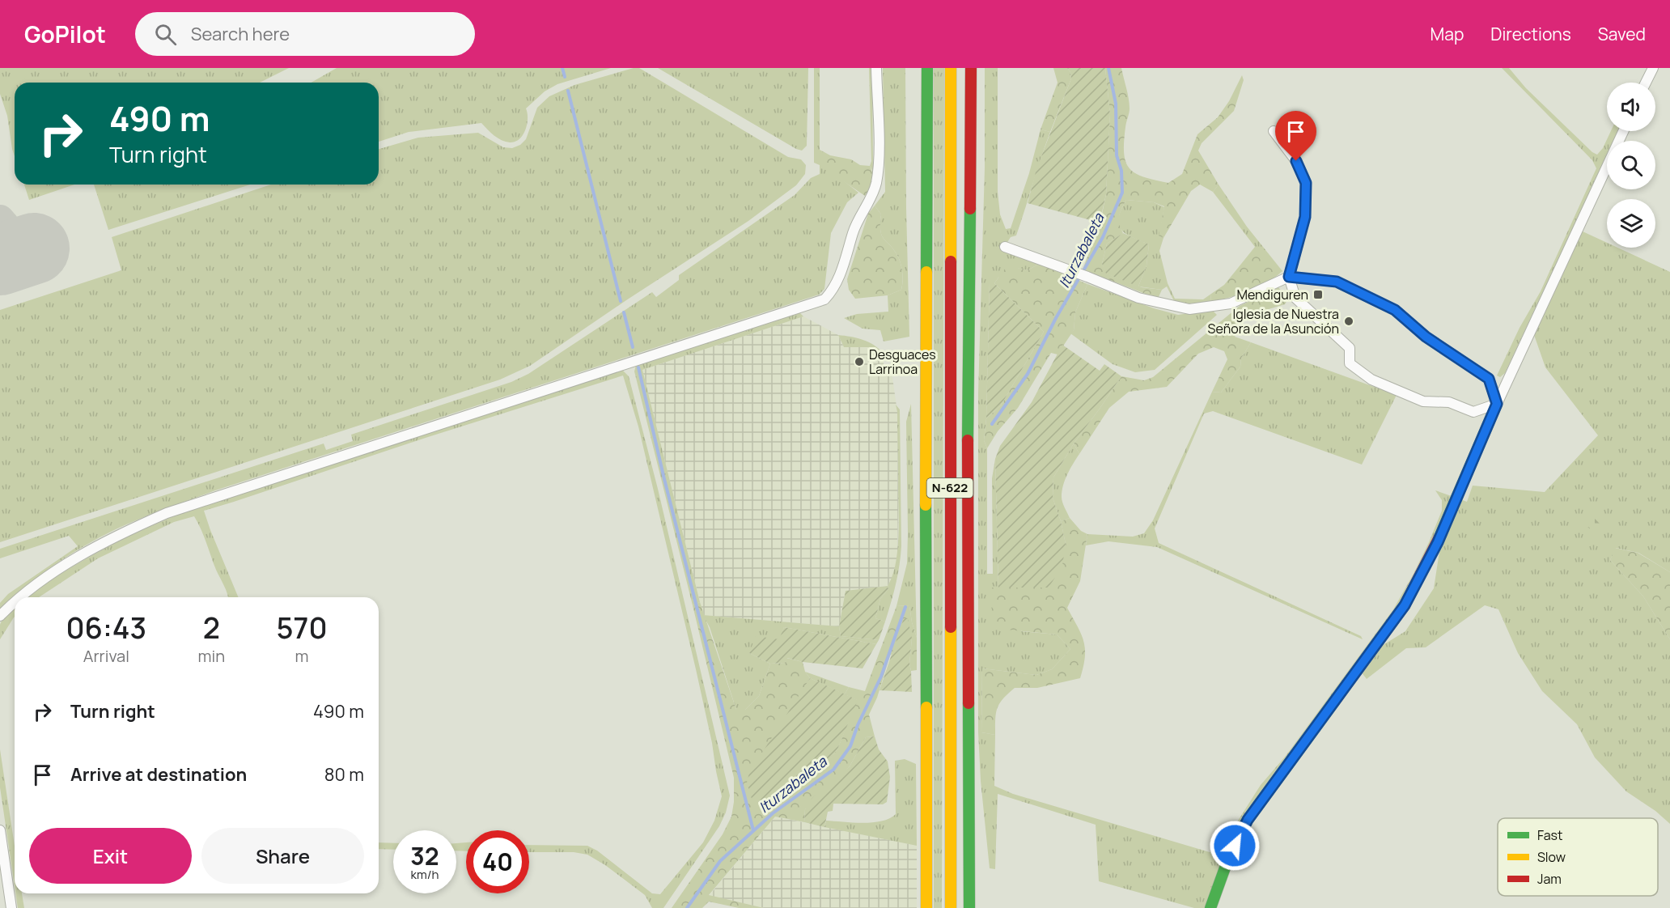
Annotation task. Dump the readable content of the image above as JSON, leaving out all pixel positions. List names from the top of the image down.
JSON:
{
  "streets": {
    "main road": ["N-622"]
  },
  "water": ["Iturzabaleta"],
  "places": {
    "transit": ["Mendiguren"],
    "other": ["Iglesia de Nuestra Señora de la Asunción", "Desguaces Larrinoa"]
  },
  "legend": ["Fast", "Slow", "Jam"],
  "page": {
    "header": "GoPilot",
    "search": "Search here",
    "nav": ["Map", "Directions", "Saved"],
    "turn": ["490 m", "Turn right"],
    "eta": [
      "06:43",
      "Arrival",
      "2",
      "min",
      "570",
      "m"
    ],
    "list": [
      {
        "name": "Turn right",
        "value": "490 m"
      },
      {
        "name": "Arrive at destination",
        "value": "80 m"
      }
    ],
    "buttons": ["Exit", "Share"],
    "speed": "32 km/h",
    "limit": "40"
  }
}
